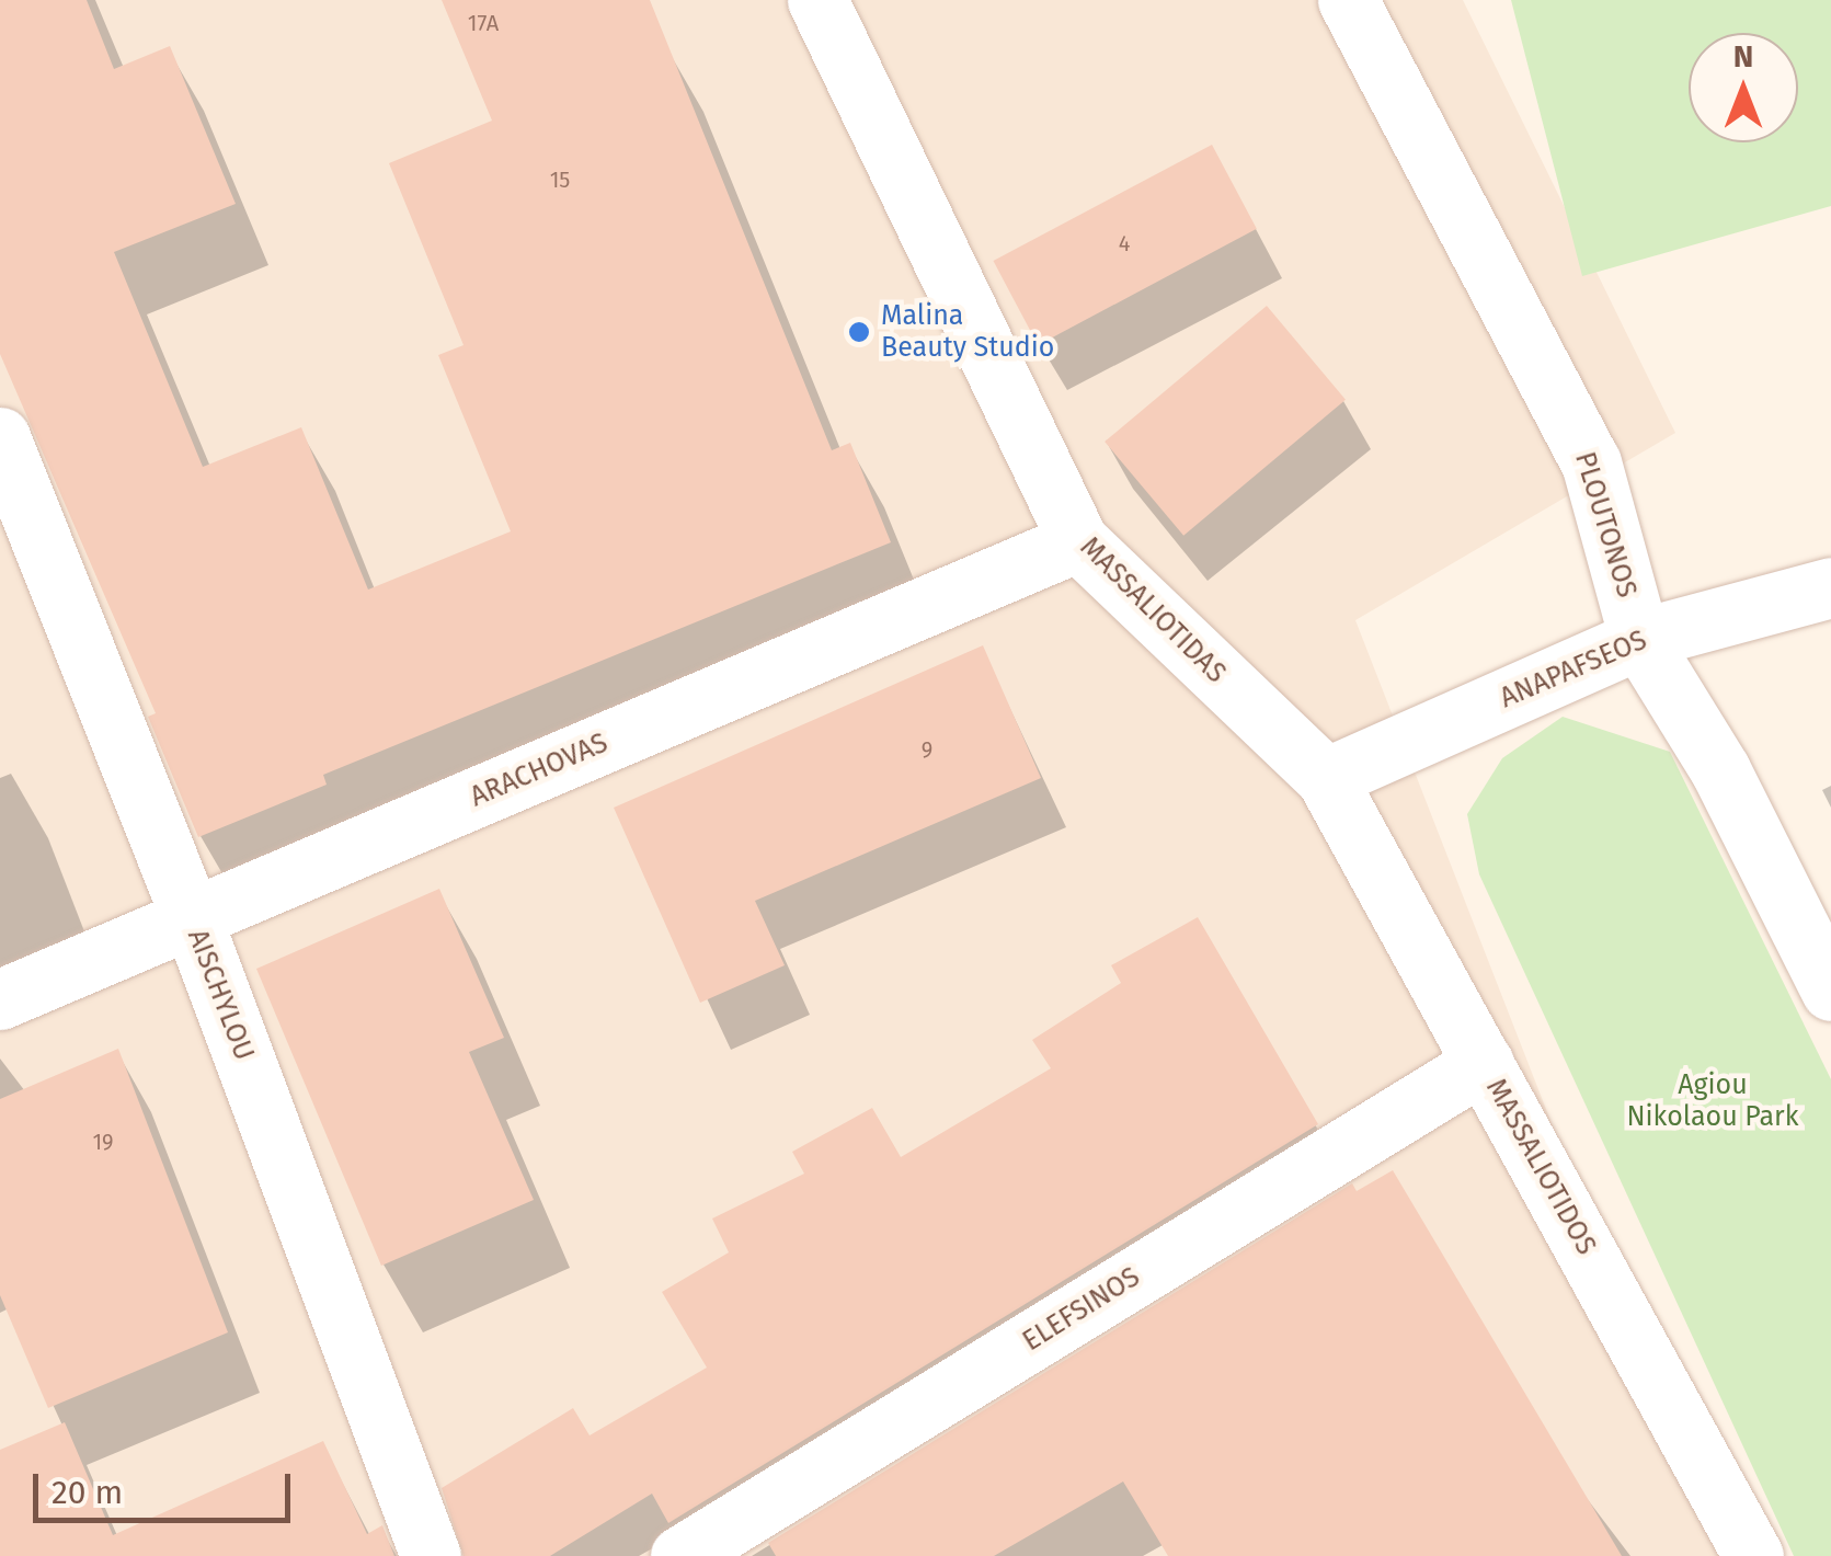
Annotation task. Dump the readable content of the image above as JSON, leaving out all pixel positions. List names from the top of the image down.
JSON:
{
  "streets": {
    "street": [
      "PLOUTONOS",
      "MASSALIOTIDAS",
      "ANAPAFSEOS",
      "ARACHOVAS",
      "AISCHYLOU",
      "MASSALIOTIDOS",
      "ELEFSINOS"
    ]
  },
  "crossings": [
    ["PLOUTONOS", "ANAPAFSEOS"],
    ["MASSALIOTIDAS", "ANAPAFSEOS"],
    ["MASSALIOTIDAS", "ARACHOVAS"],
    ["MASSALIOTIDAS", "MASSALIOTIDOS"],
    ["ANAPAFSEOS", "MASSALIOTIDOS"],
    ["ARACHOVAS", "AISCHYLOU"],
    ["MASSALIOTIDOS", "ELEFSINOS"]
  ],
  "parks": ["Agiou Nikolaou Park"],
  "places": ["Malina Beauty Studio"],
  "house_numbers": [
    "17A",
    "15",
    "4",
    "9",
    "19"
  ],
  "scale_bar": "20 m",
  "north": "top"
}
